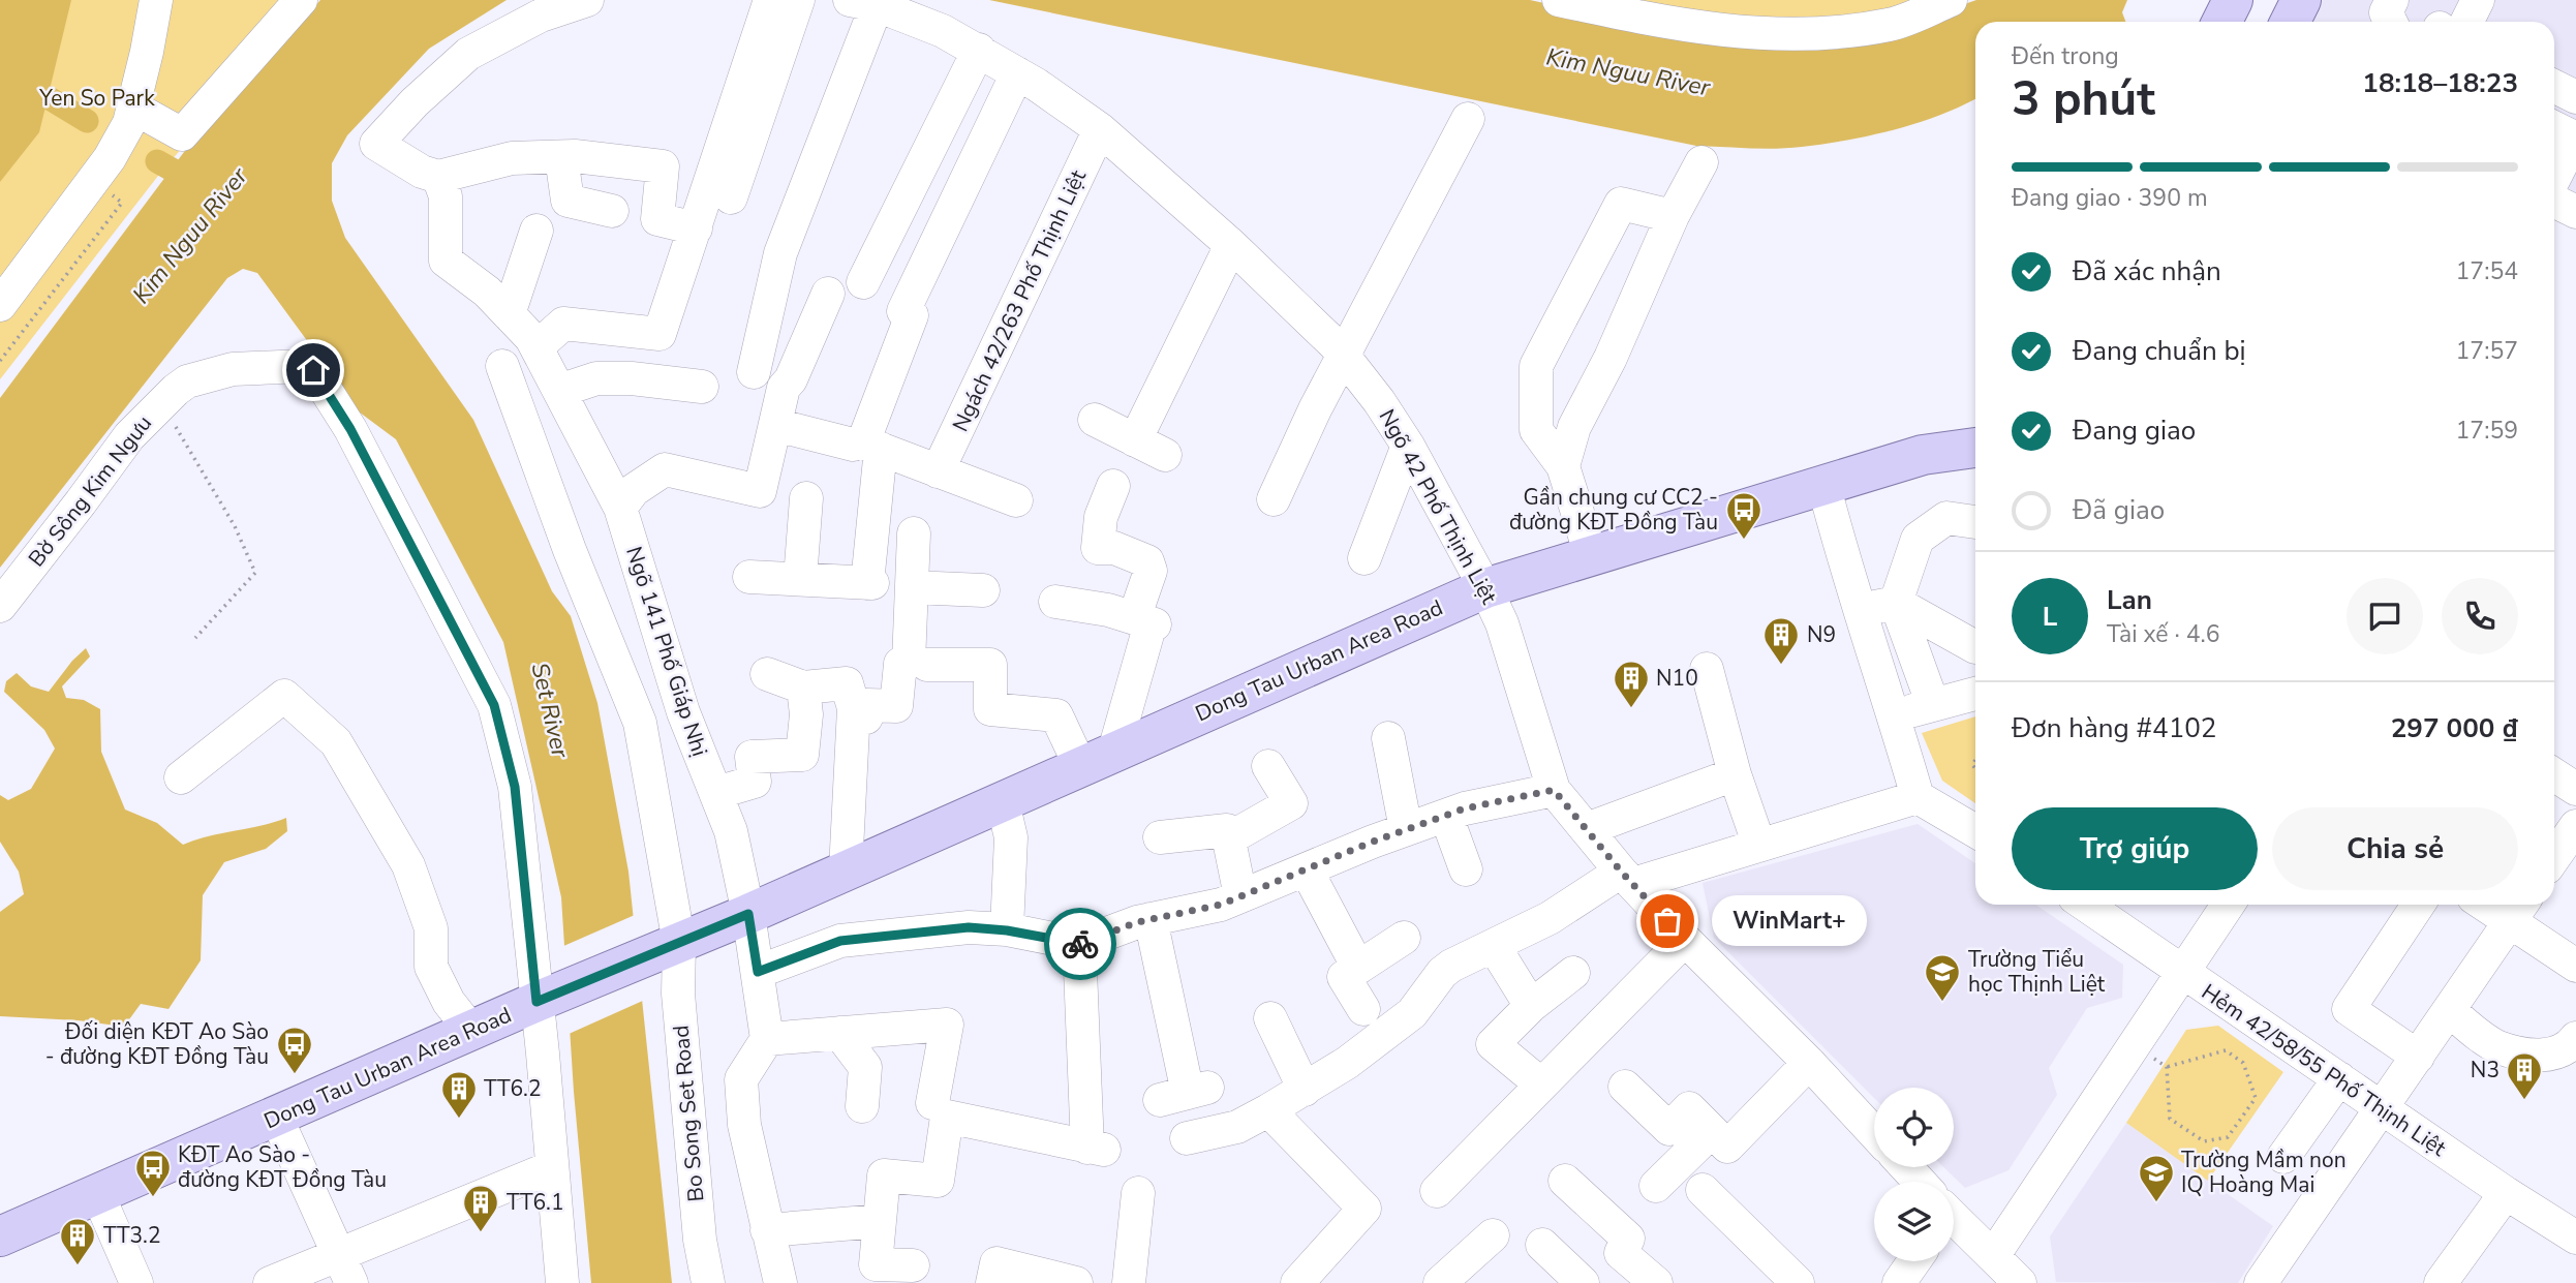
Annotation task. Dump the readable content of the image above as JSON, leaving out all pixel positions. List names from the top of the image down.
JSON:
{
  "streets": {
    "main road": ["Dong Tau Urban Area Road"],
    "street": [
      "Ngách 42/263 Phố Thịnh Liệt",
      "Bờ Sông Kim Ngưu",
      "Ngõ 42 Phố Thịnh Liệt",
      "Ngõ 141 Phố Giáp Nhị",
      "Hẻm 42/58/55 Phố Thịnh Liệt",
      "Bo Song Set Road"
    ]
  },
  "crossings": [
    ["Ngách 42/263 Phố Thịnh Liệt", "Ngõ 42 Phố Thịnh Liệt"],
    ["Bờ Sông Kim Ngưu", "Dong Tau Urban Area Road"],
    ["Ngõ 42 Phố Thịnh Liệt", "Dong Tau Urban Area Road"],
    ["Ngõ 141 Phố Giáp Nhị", "Dong Tau Urban Area Road"],
    ["Dong Tau Urban Area Road", "Bo Song Set Road"]
  ],
  "water": ["Kim Nguu River", "Set River"],
  "parks": ["Yen So Park"],
  "places": {
    "bus stop": ["Gần chung cư CC2 - đường KĐT Đồng Tàu", "Đối diện KĐT Ao Sào - đường KĐT Đồng Tàu", "KĐT Ao Sào - đường KĐT Đồng Tàu"],
    "building": [
      "N9",
      "N10",
      "N3",
      "TT6.2",
      "TT6.1",
      "TT3.2"
    ],
    "other": ["WinMart+"],
    "school or university": ["Trường Tiểu học Thịnh Liệt", "Trường Mầm non IQ Hoàng Mai"]
  },
  "page": {
    "heading": ["3 phút", "Đến trong", "18:18–18:23"],
    "panel": [
      "Lan",
      "Tài xế · 4.6",
      "Đơn hàng #4102",
      "297 000 ₫"
    ],
    "bar": "Đang giao · 390 m",
    "list": [
      ["Đã xác nhận", "17:54"],
      ["Đang chuẩn bị", "17:57"],
      ["Đang giao", "17:59"],
      "Đã giao"
    ],
    "round": "L",
    "buttons": ["Trợ giúp", "Chia sẻ"],
    "bubble": "WinMart+"
  }
}
